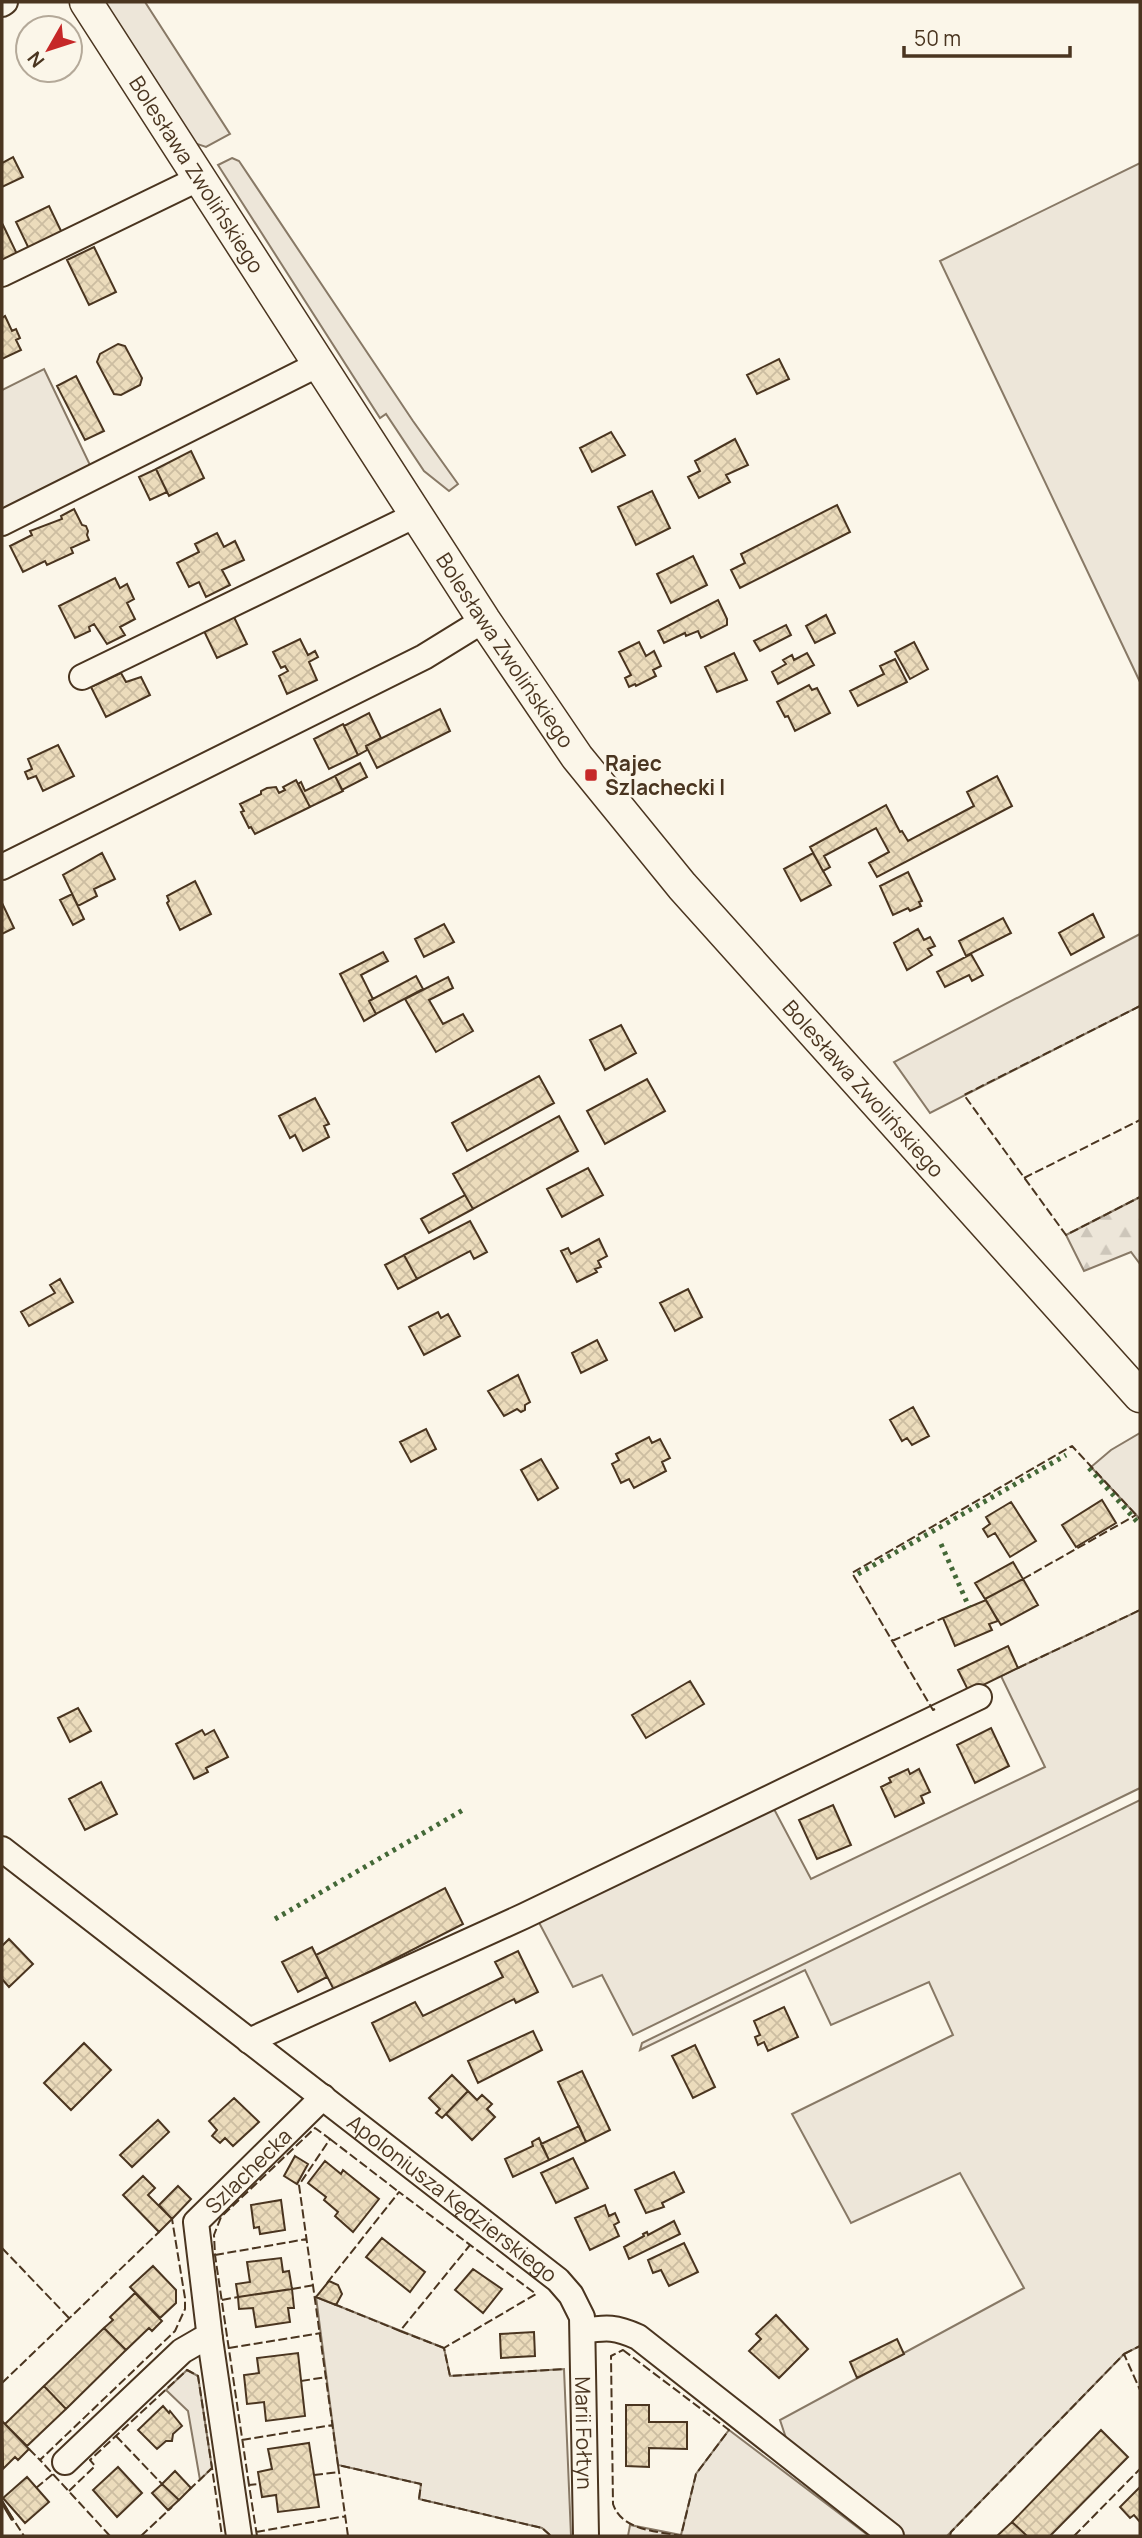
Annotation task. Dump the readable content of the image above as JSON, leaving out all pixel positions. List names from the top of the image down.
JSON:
{
  "streets": {
    "main road": ["Bolesława Zwolińskiego"],
    "street": ["Szlachecka", "Apoloniusza Kędzierskiego", "Marii Fołtyn"]
  },
  "crossings": [
    ["Szlachecka", "Apoloniusza Kędzierskiego"],
    ["Apoloniusza Kędzierskiego", "Marii Fołtyn"]
  ],
  "places": {
    "transit": ["Rajec Szlachecki I"]
  },
  "scale_bar": "50 m",
  "north": "bottom left"
}
